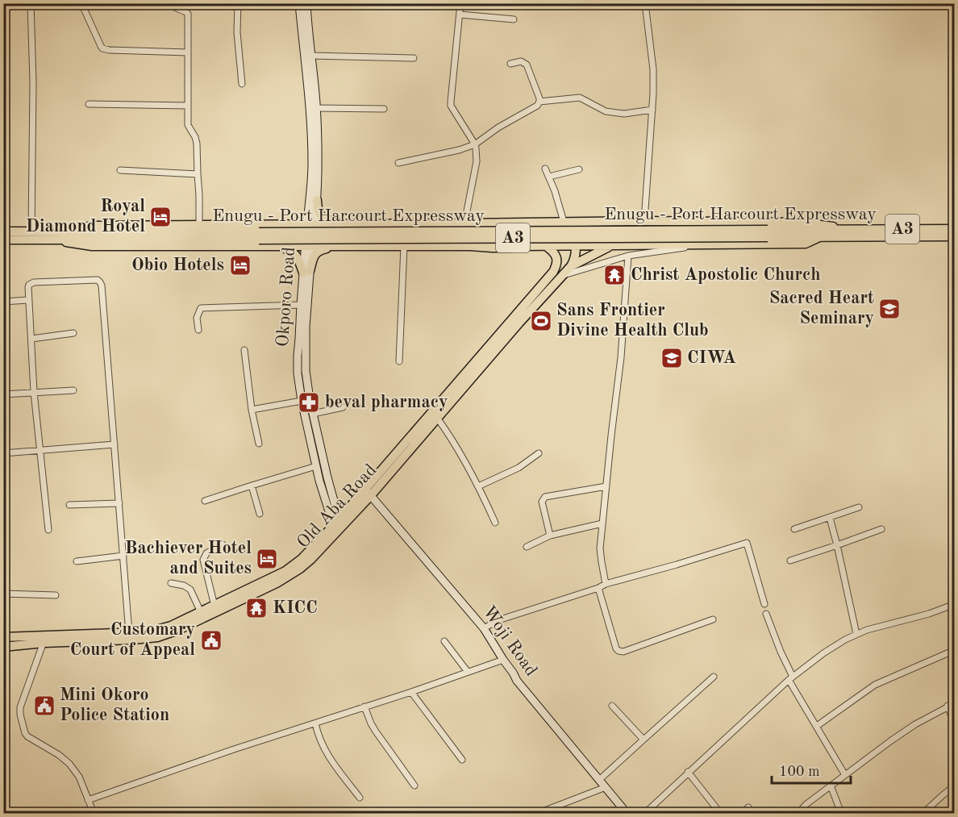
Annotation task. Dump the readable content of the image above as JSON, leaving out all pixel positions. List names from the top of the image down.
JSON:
{
  "streets": {
    "main road": [
      "Enugu - Port Harcourt Expressway",
      "A3",
      "Okporo Road",
      "Old Aba Road",
      "Woji Road"
    ]
  },
  "crossings": [
    ["Okporo Road", "Old Aba Road"],
    ["Old Aba Road", "Woji Road"]
  ],
  "places": {
    "hotel": ["Royal Diamond Hotel", "Obio Hotels", "Bachiever Hotel and Suites"],
    "temple": ["Christ Apostolic Church", "KICC"],
    "school or university": ["Sacred Heart Seminary", "CIWA"],
    "sports": ["Sans Frontier Divine Health Club"],
    "pharmacy": ["beval pharmacy"],
    "public building": ["Customary Court of Appeal", "Mini Okoro Police Station"]
  },
  "scale_bar": "100 m"
}
